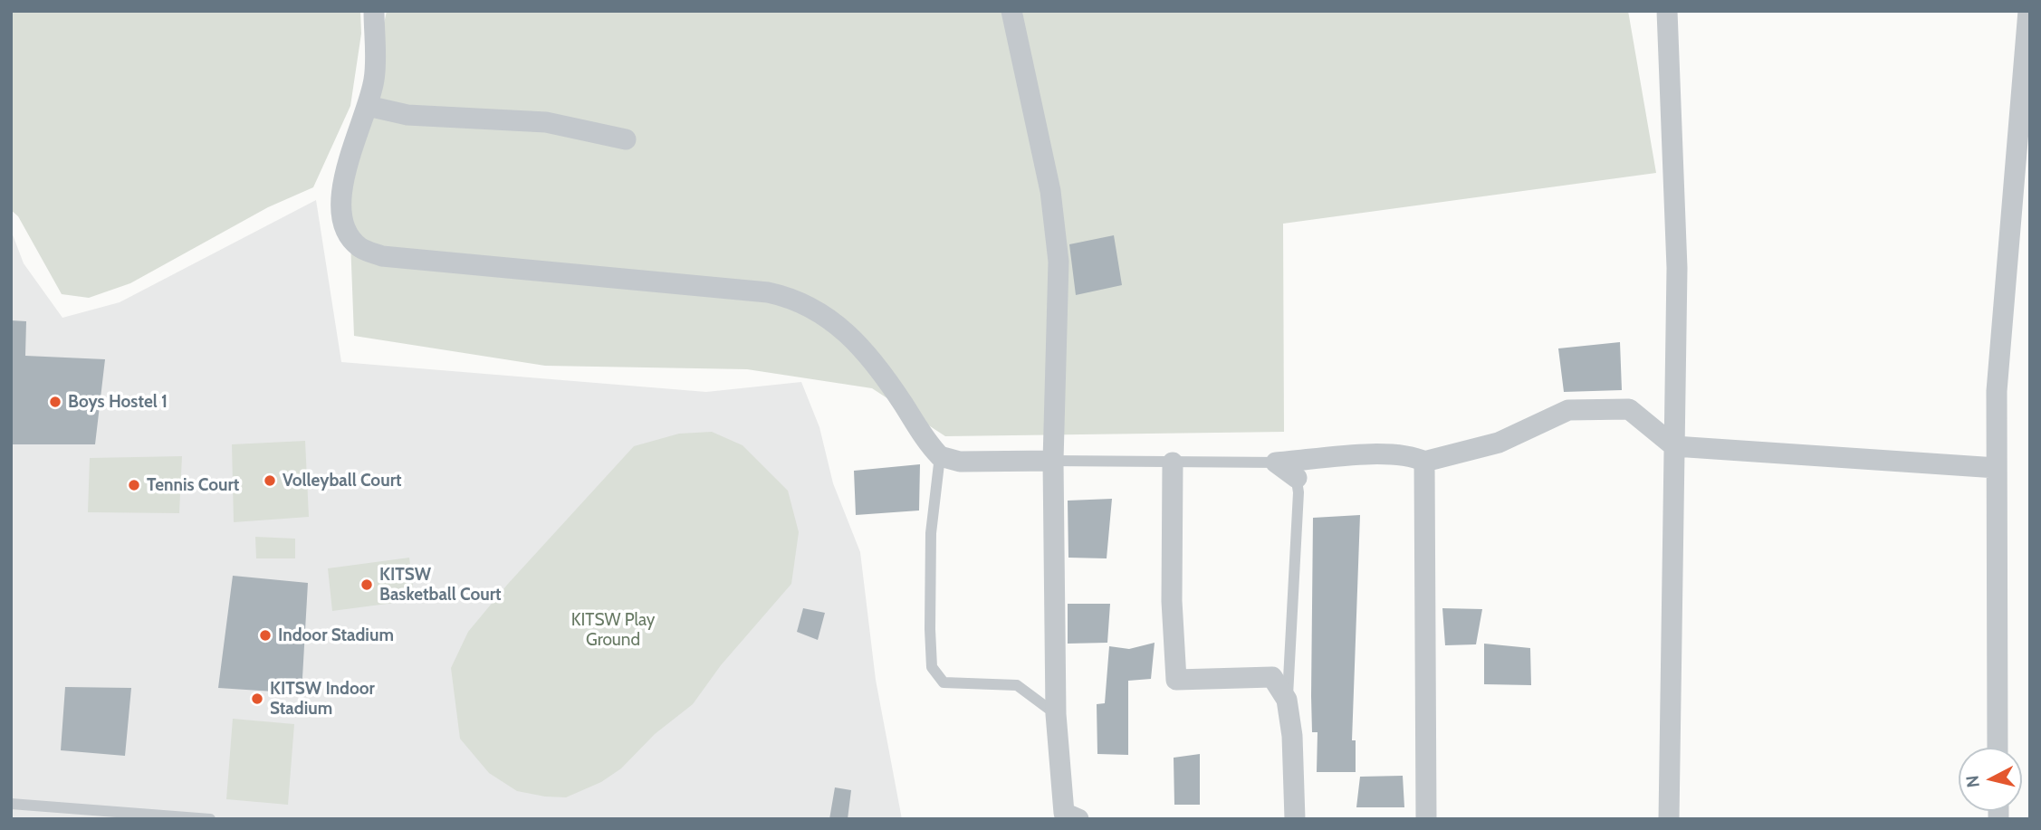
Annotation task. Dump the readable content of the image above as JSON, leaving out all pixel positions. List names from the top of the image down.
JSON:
{
  "parks": ["KITSW Play Ground"],
  "places": [
    "Boys Hostel 1",
    "Volleyball Court",
    "Tennis Court",
    "KITSW Basketball Court",
    "Indoor Stadium",
    "KITSW Indoor Stadium"
  ],
  "north": "left"
}
